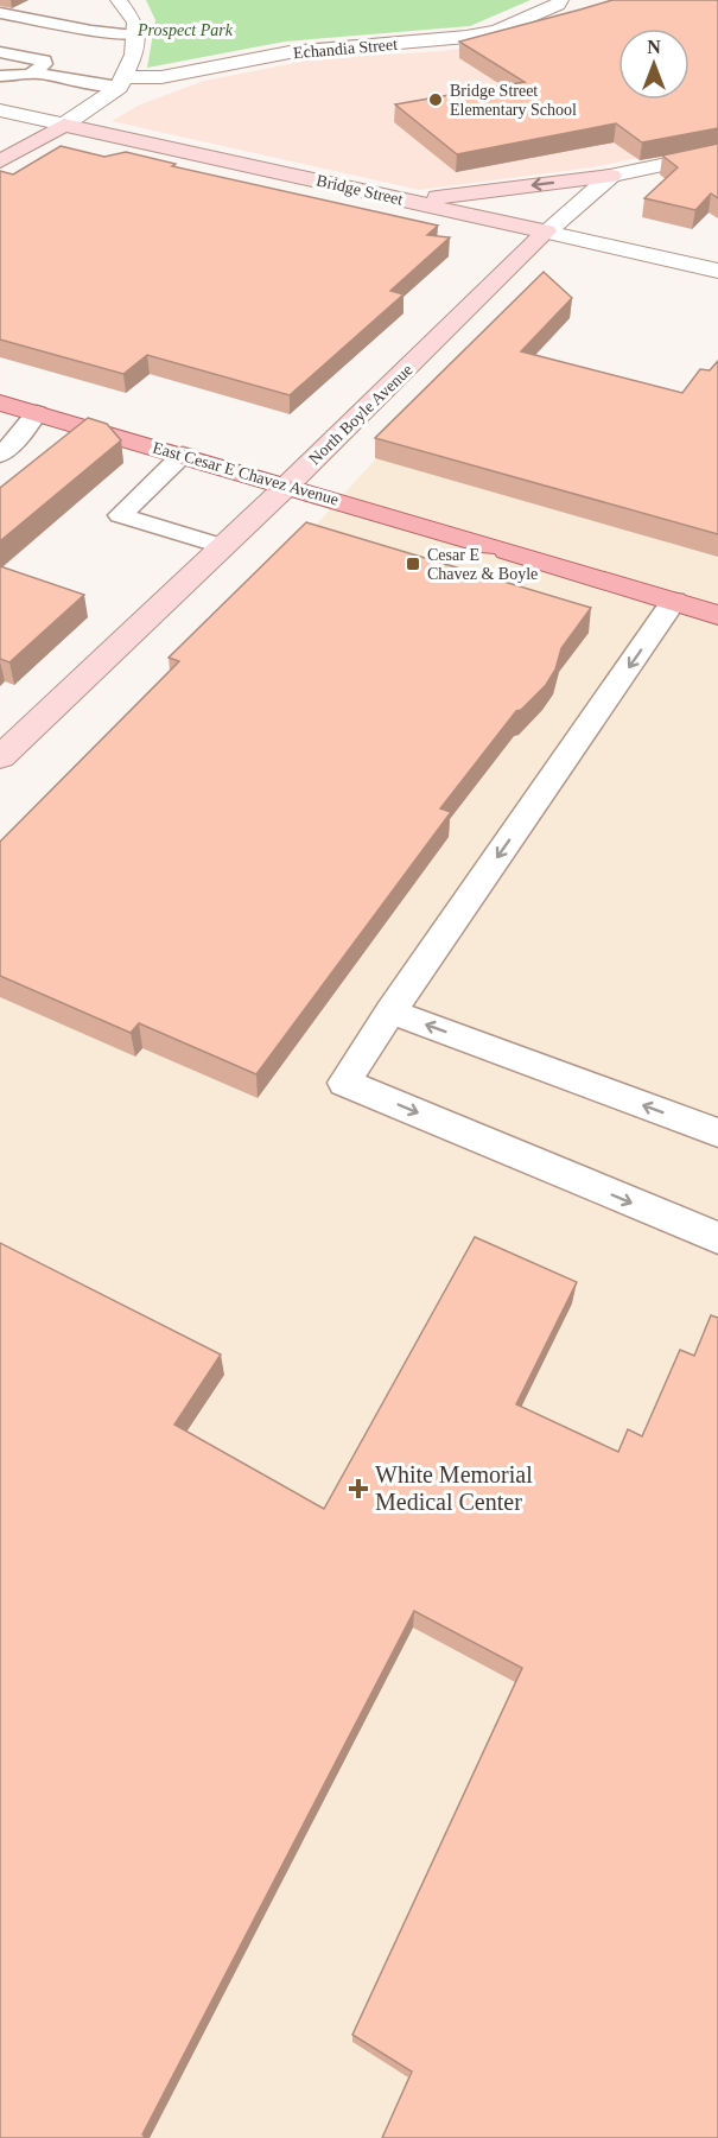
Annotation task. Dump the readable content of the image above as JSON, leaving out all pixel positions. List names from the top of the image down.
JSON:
{
  "streets": {
    "main road": ["East Cesar E Chavez Avenue"],
    "street": ["Echandia Street", "Bridge Street", "North Boyle Avenue"]
  },
  "crossings": [
    ["Bridge Street", "North Boyle Avenue"],
    ["North Boyle Avenue", "East Cesar E Chavez Avenue"]
  ],
  "parks": ["Prospect Park"],
  "places": {
    "other": ["Bridge Street Elementary School"],
    "transit": ["Cesar E Chavez & Boyle"],
    "health": ["White Memorial Medical Center"]
  },
  "north": "top"
}
